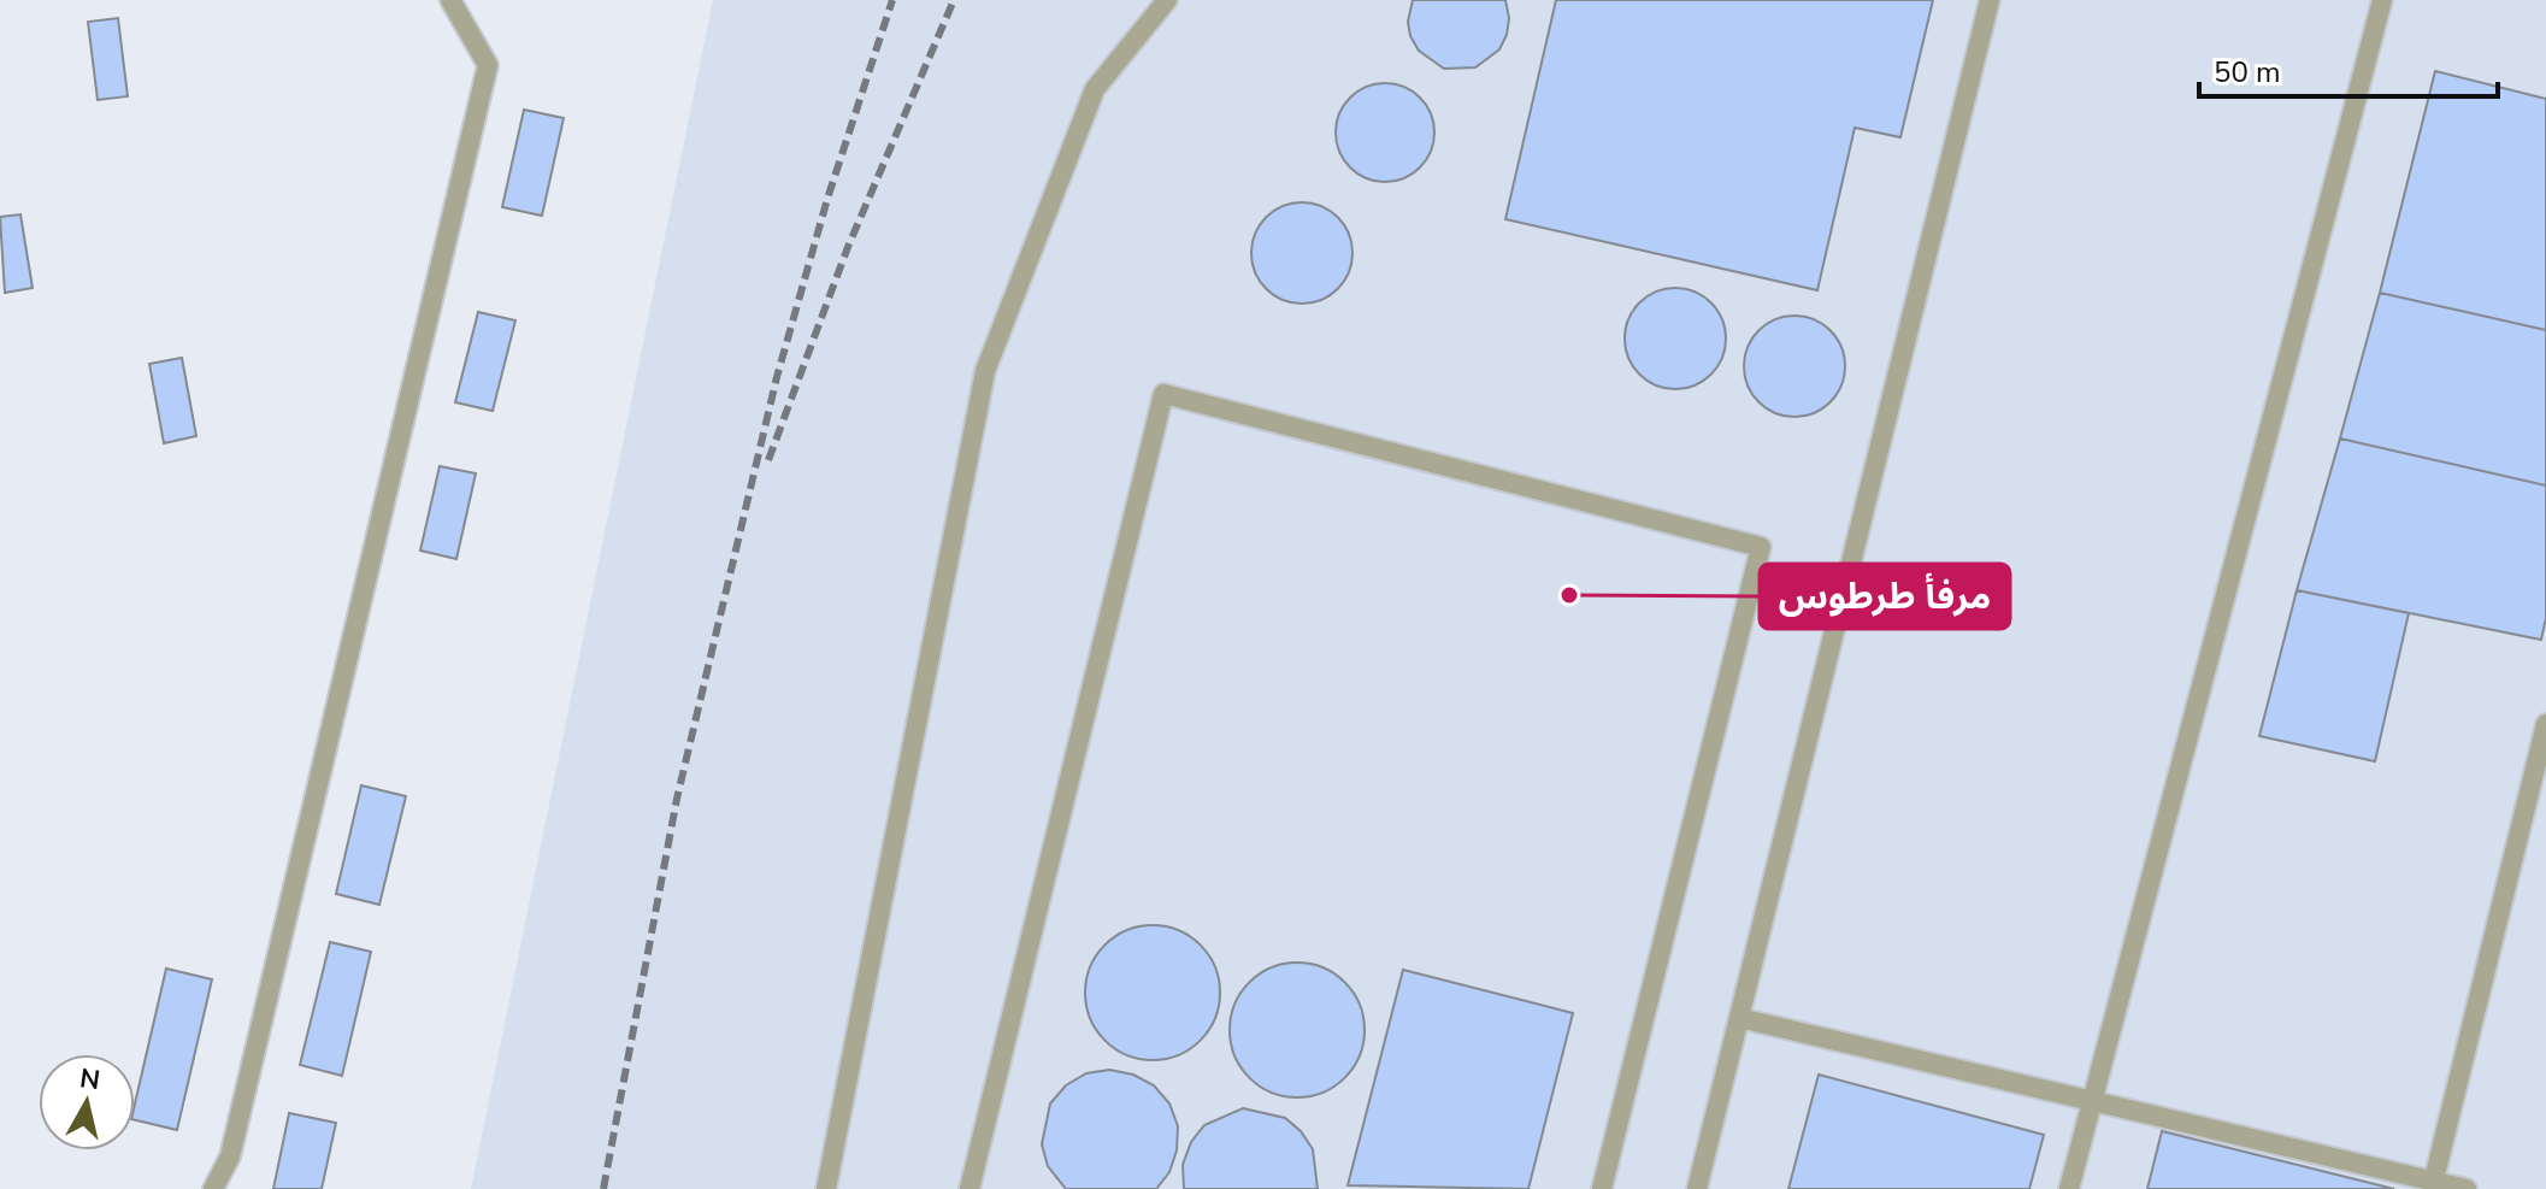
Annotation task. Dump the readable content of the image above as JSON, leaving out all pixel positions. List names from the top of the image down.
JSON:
{
  "places": ["مرفأ طرطوس"],
  "scale_bar": "50 m",
  "north": "top"
}
